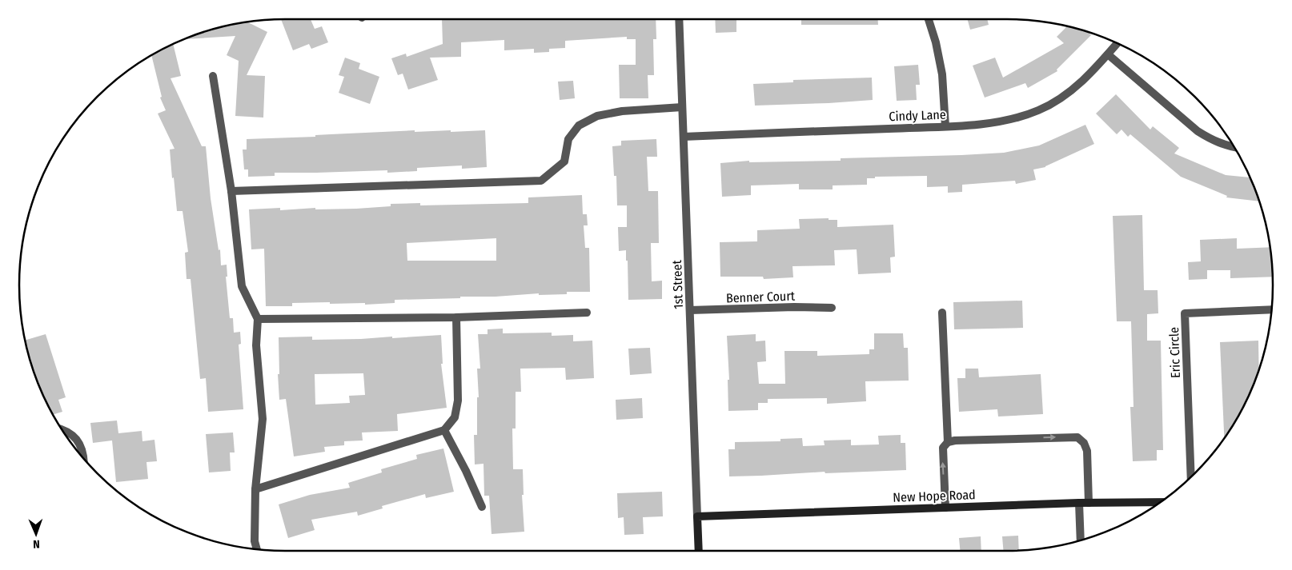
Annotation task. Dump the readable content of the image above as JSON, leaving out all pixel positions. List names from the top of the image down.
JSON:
{
  "streets": {
    "main road": ["1st Street", "New Hope Road"],
    "street": ["Cindy Lane", "Benner Court", "Eric Circle"]
  },
  "crossings": [
    ["Cindy Lane", "1st Street"],
    ["1st Street", "Benner Court"],
    ["1st Street", "New Hope Road"]
  ],
  "north": "bottom"
}
